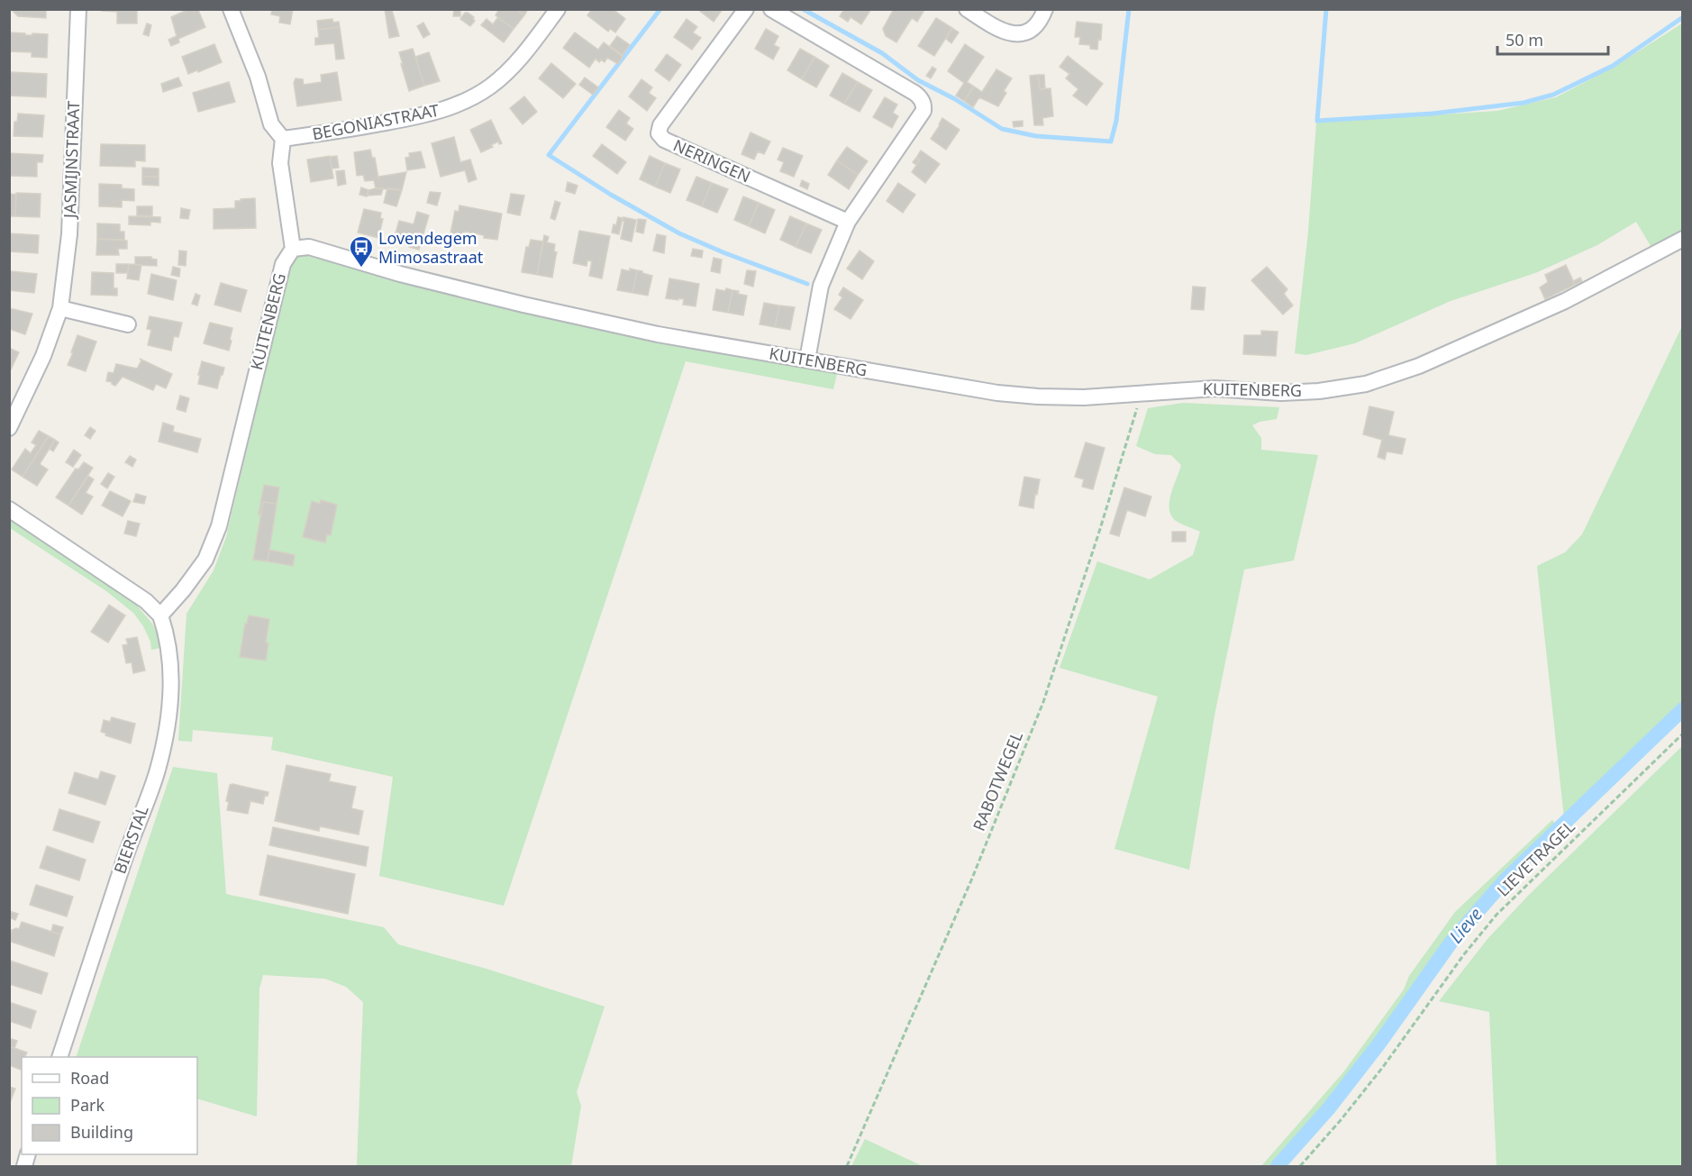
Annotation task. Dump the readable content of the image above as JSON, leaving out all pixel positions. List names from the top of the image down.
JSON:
{
  "streets": {
    "street": [
      "BEGONIASTRAAT",
      "JASMIJNSTRAAT",
      "NERINGEN",
      "KUITENBERG",
      "BIERSTAL"
    ],
    "path": ["RABOTWEGEL", "LIEVETRAGEL"]
  },
  "crossings": [
    ["KUITENBERG", "RABOTWEGEL"],
    ["KUITENBERG", "BIERSTAL"]
  ],
  "water": ["Lieve"],
  "places": {
    "bus stop": ["Lovendegem Mimosastraat"]
  },
  "legend": ["Road", "Park", "Building"],
  "scale_bar": "50 m"
}
